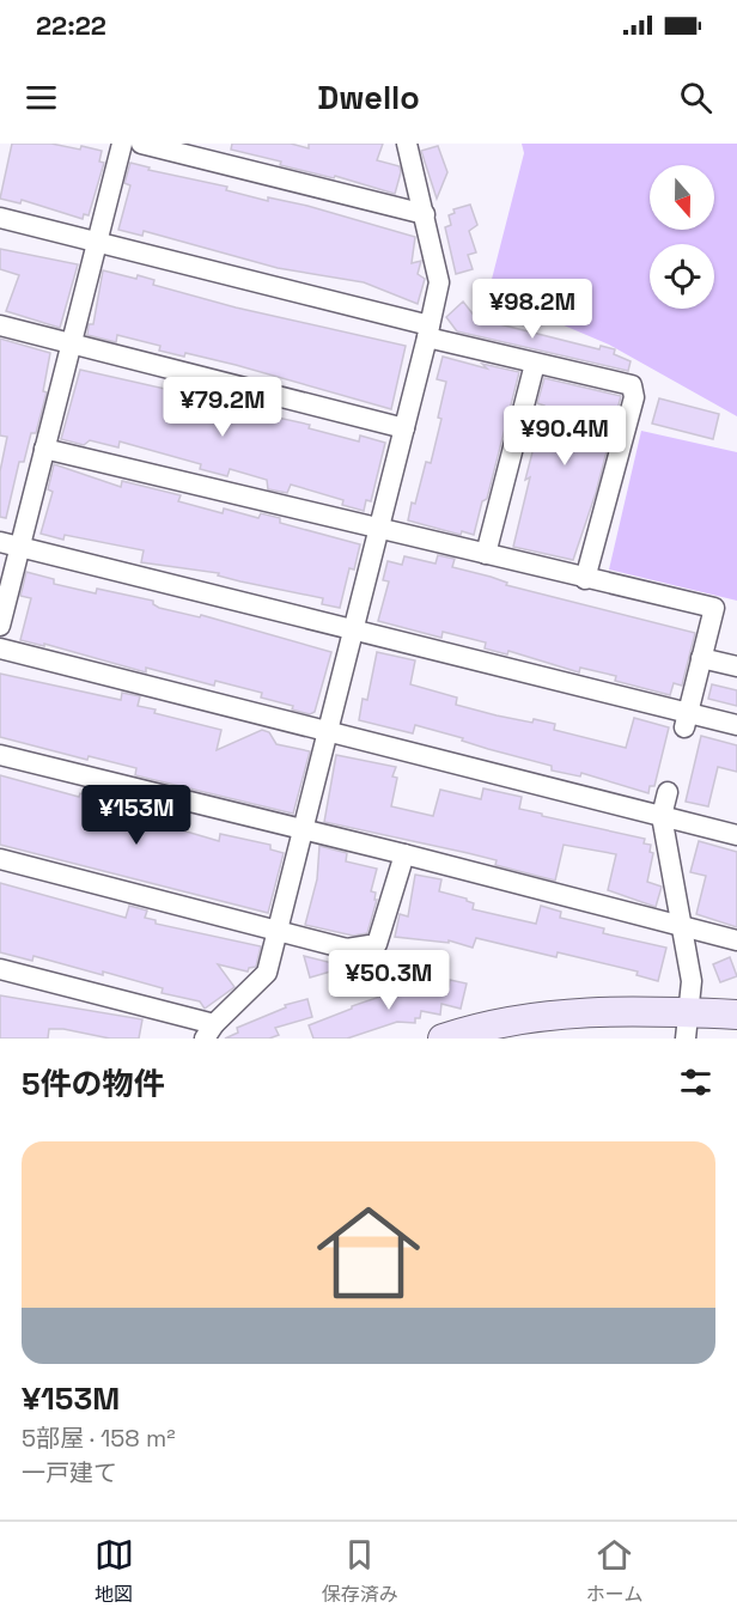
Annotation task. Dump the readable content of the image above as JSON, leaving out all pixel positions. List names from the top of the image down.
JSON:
{
  "north": "bottom",
  "page": {
    "status": "22:22",
    "header": "Dwello",
    "price": [
      "¥98.2M",
      "¥79.2M",
      "¥90.4M",
      "¥153M",
      "¥50.3M"
    ],
    "heading": "5件の物件",
    "list": [
      {
        "name": "¥153M",
        "note": "5部屋 · 158 m² · 一戸建て"
      }
    ],
    "tabs": ["地図", "保存済み", "ホーム"]
  }
}
